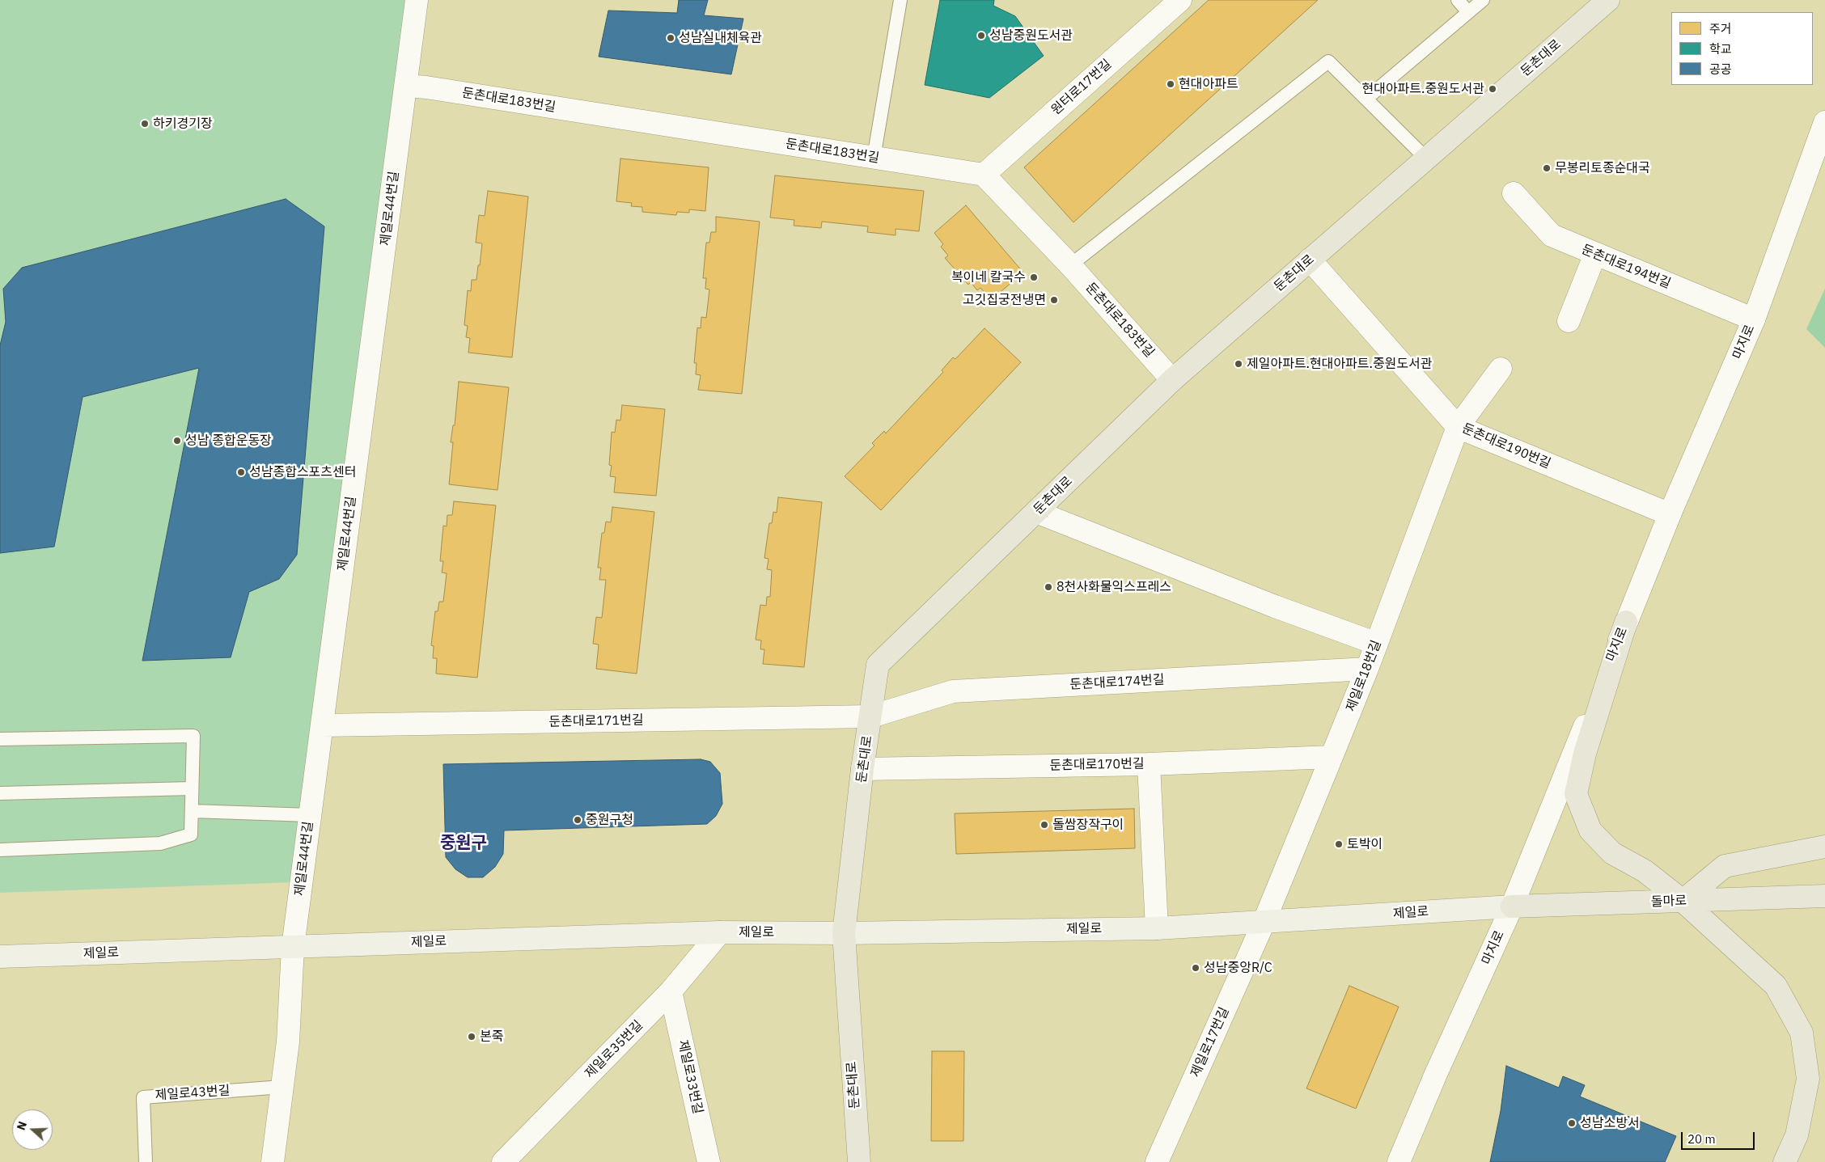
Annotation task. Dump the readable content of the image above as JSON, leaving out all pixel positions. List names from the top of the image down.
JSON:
{
  "streets": {
    "main road": ["둔촌대로", "돌마로", "제일로"],
    "street": [
      "원터로17번길",
      "둔촌대로183번길",
      "제일로44번길",
      "둔촌대로194번길",
      "마지로",
      "둔촌대로190번길",
      "제일로18번길",
      "둔촌대로174번길",
      "둔촌대로171번길",
      "둔촌대로170번길",
      "제일로17번길",
      "제일로35번길",
      "제일로33번길"
    ],
    "lane": ["제일로43번길"]
  },
  "crossings": [
    ["둔촌대로", "둔촌대로183번길"],
    ["둔촌대로", "둔촌대로190번길"],
    ["둔촌대로", "둔촌대로174번길"],
    ["둔촌대로", "둔촌대로171번길"],
    ["둔촌대로", "둔촌대로170번길"],
    ["둔촌대로", "제일로"],
    ["원터로17번길", "둔촌대로183번길"],
    ["둔촌대로183번길", "제일로44번길"],
    ["제일로44번길", "둔촌대로171번길"],
    ["제일로44번길", "제일로"],
    ["둔촌대로194번길", "마지로"],
    ["마지로", "둔촌대로190번길"],
    ["마지로", "돌마로"],
    ["마지로", "제일로"],
    ["둔촌대로190번길", "제일로18번길"],
    ["제일로18번길", "둔촌대로174번길"],
    ["제일로18번길", "둔촌대로170번길"],
    ["제일로18번길", "제일로"],
    ["제일로18번길", "제일로17번길"],
    ["둔촌대로174번길", "둔촌대로171번길"],
    ["돌마로", "제일로"],
    ["제일로", "제일로17번길"],
    ["제일로", "제일로35번길"],
    ["제일로35번길", "제일로33번길"]
  ],
  "districts": ["중원구"],
  "places": [
    "성남중원도서관",
    "성남실내체육관",
    "현대아파트",
    "현대아파트.중원도서관",
    "하키경기장",
    "무봉리토종순대국",
    "복이네 칼국수",
    "고깃집궁전냉면",
    "제일아파트.현대아파트.중원도서관",
    "성남 종합운동장",
    "성남종합스포츠센터",
    "8천사화물익스프레스",
    "중원구청",
    "돌쌈장작구이",
    "토박이",
    "성남중앙R/C",
    "본죽",
    "성남소방서"
  ],
  "legend": ["주거", "학교", "공공"],
  "scale_bar": "20 m",
  "north": "left"
}
